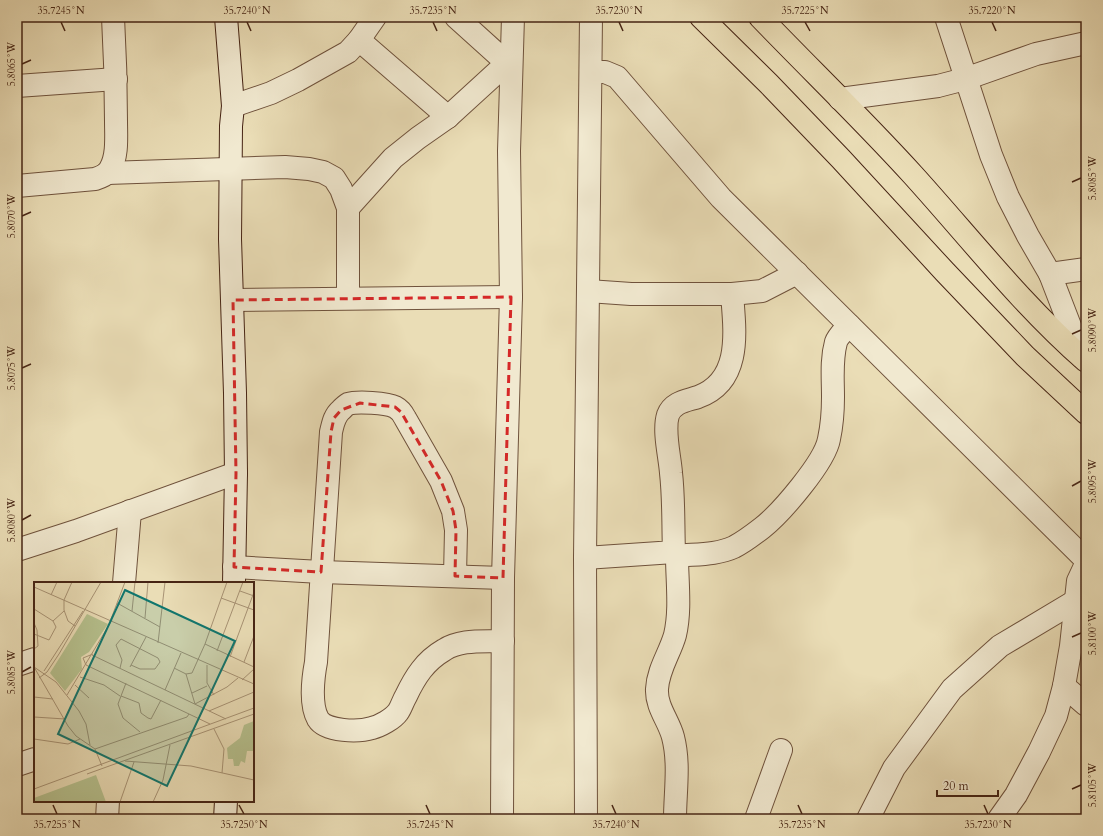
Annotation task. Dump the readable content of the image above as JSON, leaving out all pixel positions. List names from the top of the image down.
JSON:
{
  "scale_bar": "20 m",
  "coordinates": [
    "35.7245°N",
    "35.7240°N",
    "35.7235°N",
    "35.7230°N",
    "35.7225°N",
    "35.7220°N",
    "5.8065°W",
    "5.8085°W",
    "5.8070°W",
    "5.8090°W",
    "5.8075°W",
    "5.8095°W",
    "5.8080°W",
    "5.8100°W",
    "5.8105°W",
    "35.7255°N",
    "35.7250°N"
  ]
}
